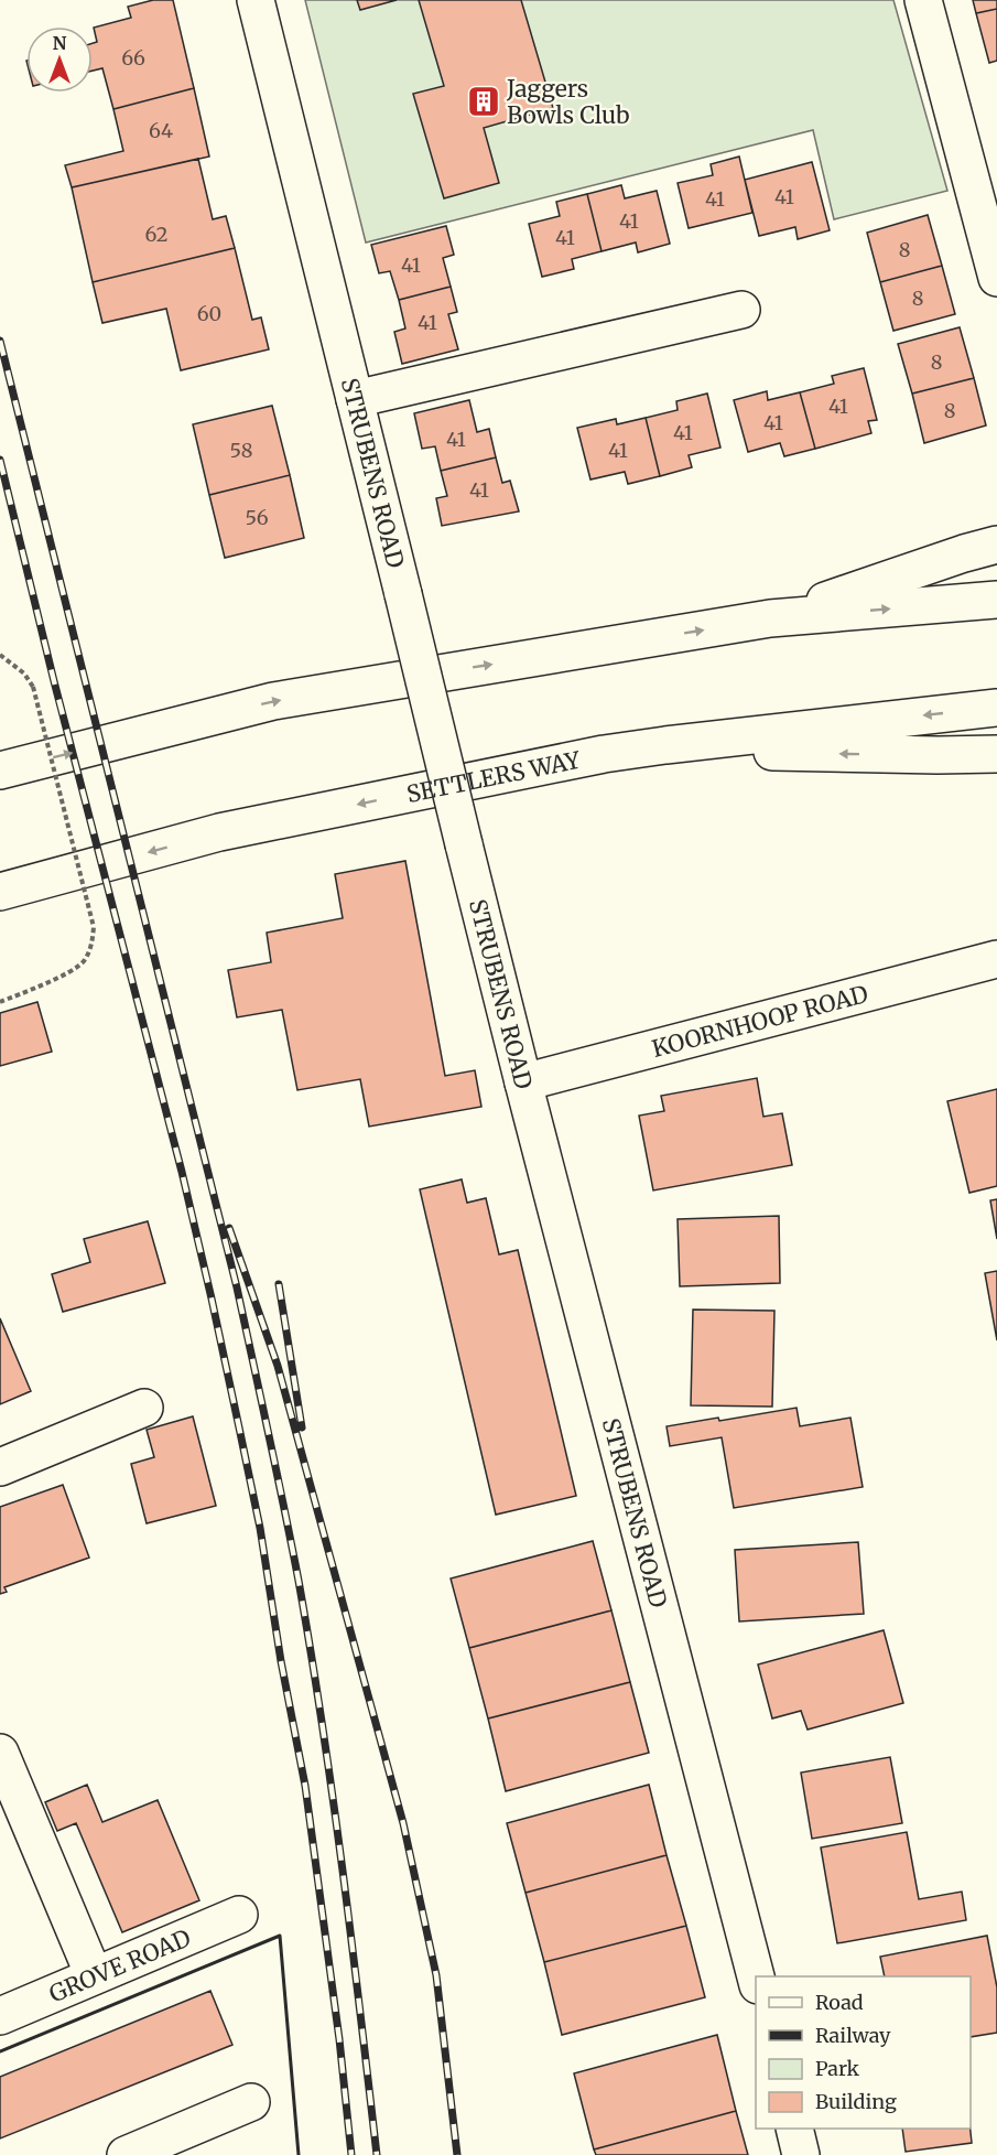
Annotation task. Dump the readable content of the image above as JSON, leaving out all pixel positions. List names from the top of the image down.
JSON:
{
  "streets": {
    "main road": [
      "STRUBENS ROAD",
      "SETTLERS WAY",
      "KOORNHOOP ROAD",
      "GROVE ROAD"
    ]
  },
  "crossings": [
    ["STRUBENS ROAD", "KOORNHOOP ROAD"]
  ],
  "places": {
    "building": ["Jaggers Bowls Club"]
  },
  "house_numbers": [
    "66",
    "64",
    "41",
    "41",
    "41",
    "62",
    "41",
    "8",
    "41",
    "8",
    "60",
    "41",
    "8",
    "41",
    "8",
    "41",
    "41",
    "41",
    "58",
    "41",
    "41",
    "56"
  ],
  "legend": [
    "Road",
    "Railway",
    "Park",
    "Building"
  ],
  "north": "top"
}
